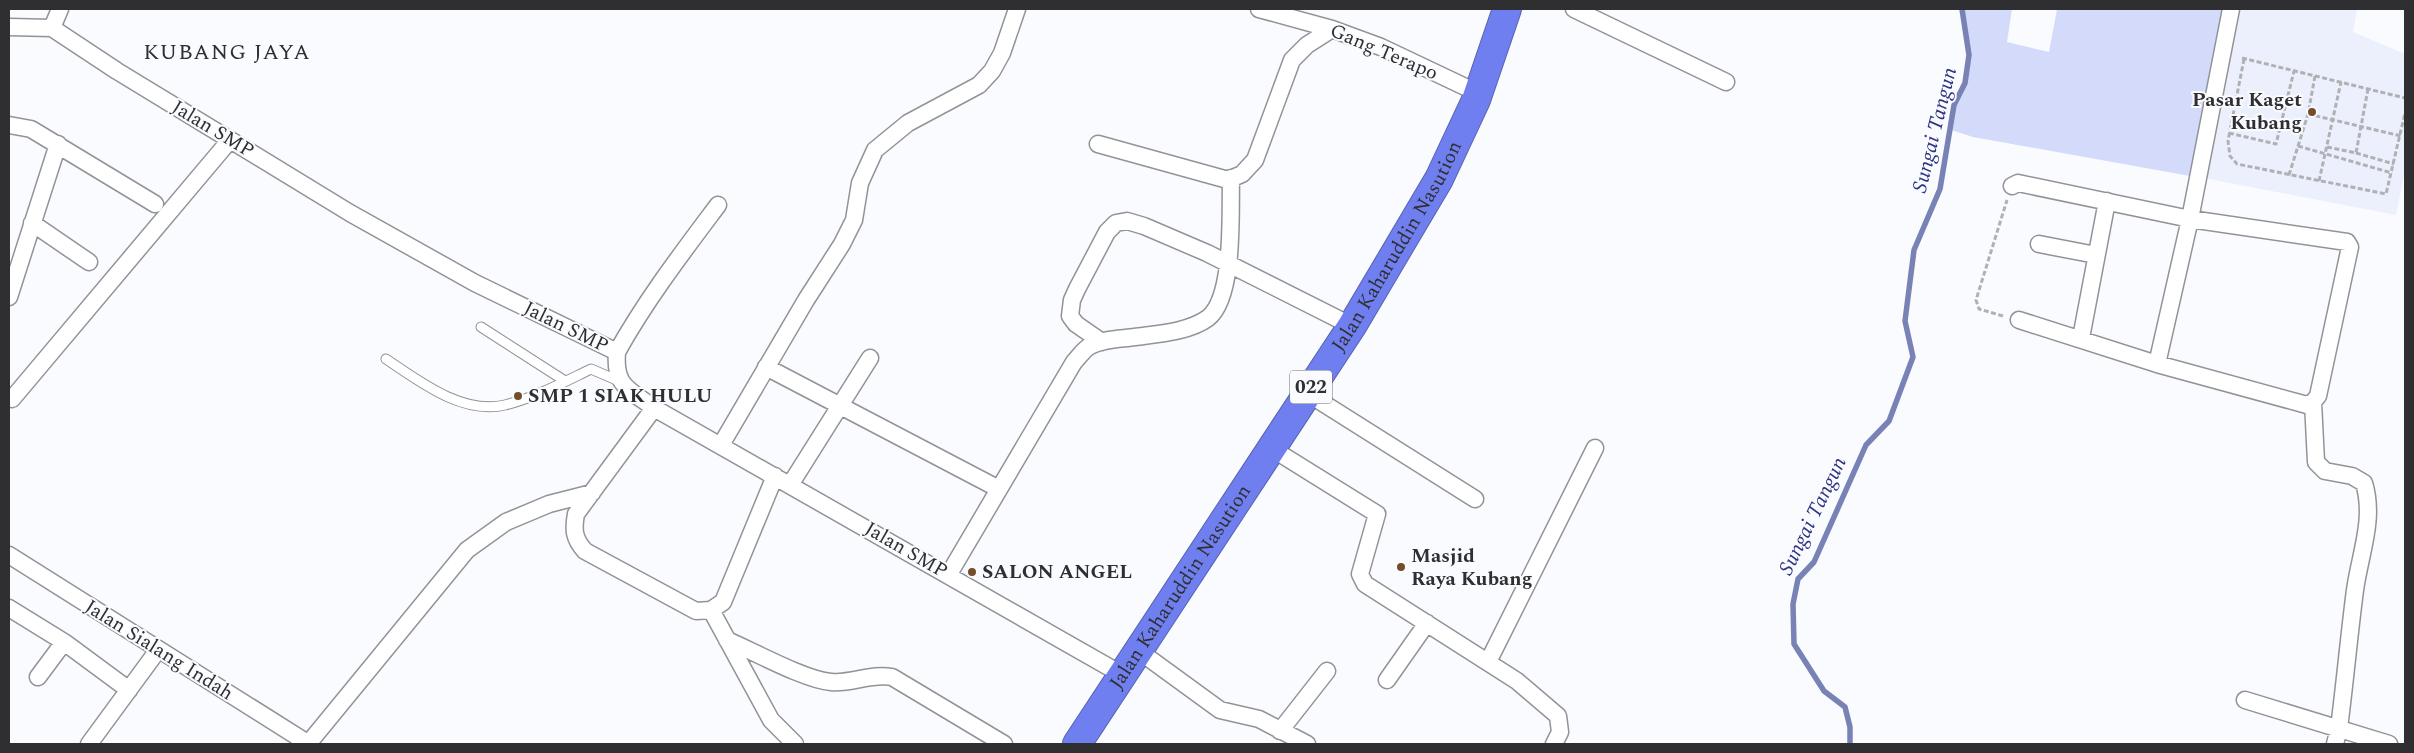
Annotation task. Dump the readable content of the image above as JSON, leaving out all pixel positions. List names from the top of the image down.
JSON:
{
  "streets": {
    "highway": ["Jalan Kaharuddin Nasution", "022"],
    "street": ["Gang Terapo", "Jalan SMP", "Jalan Sialang Indah"]
  },
  "crossings": [
    ["Gang Terapo", "Jalan Kaharuddin Nasution"],
    ["Jalan SMP", "Jalan Kaharuddin Nasution"]
  ],
  "districts": ["KUBANG JAYA"],
  "water": ["Sungai Tangun"],
  "places": [
    "Pasar Kaget Kubang",
    "SMP 1 SIAK HULU",
    "Masjid Raya Kubang",
    "SALON ANGEL"
  ]
}
